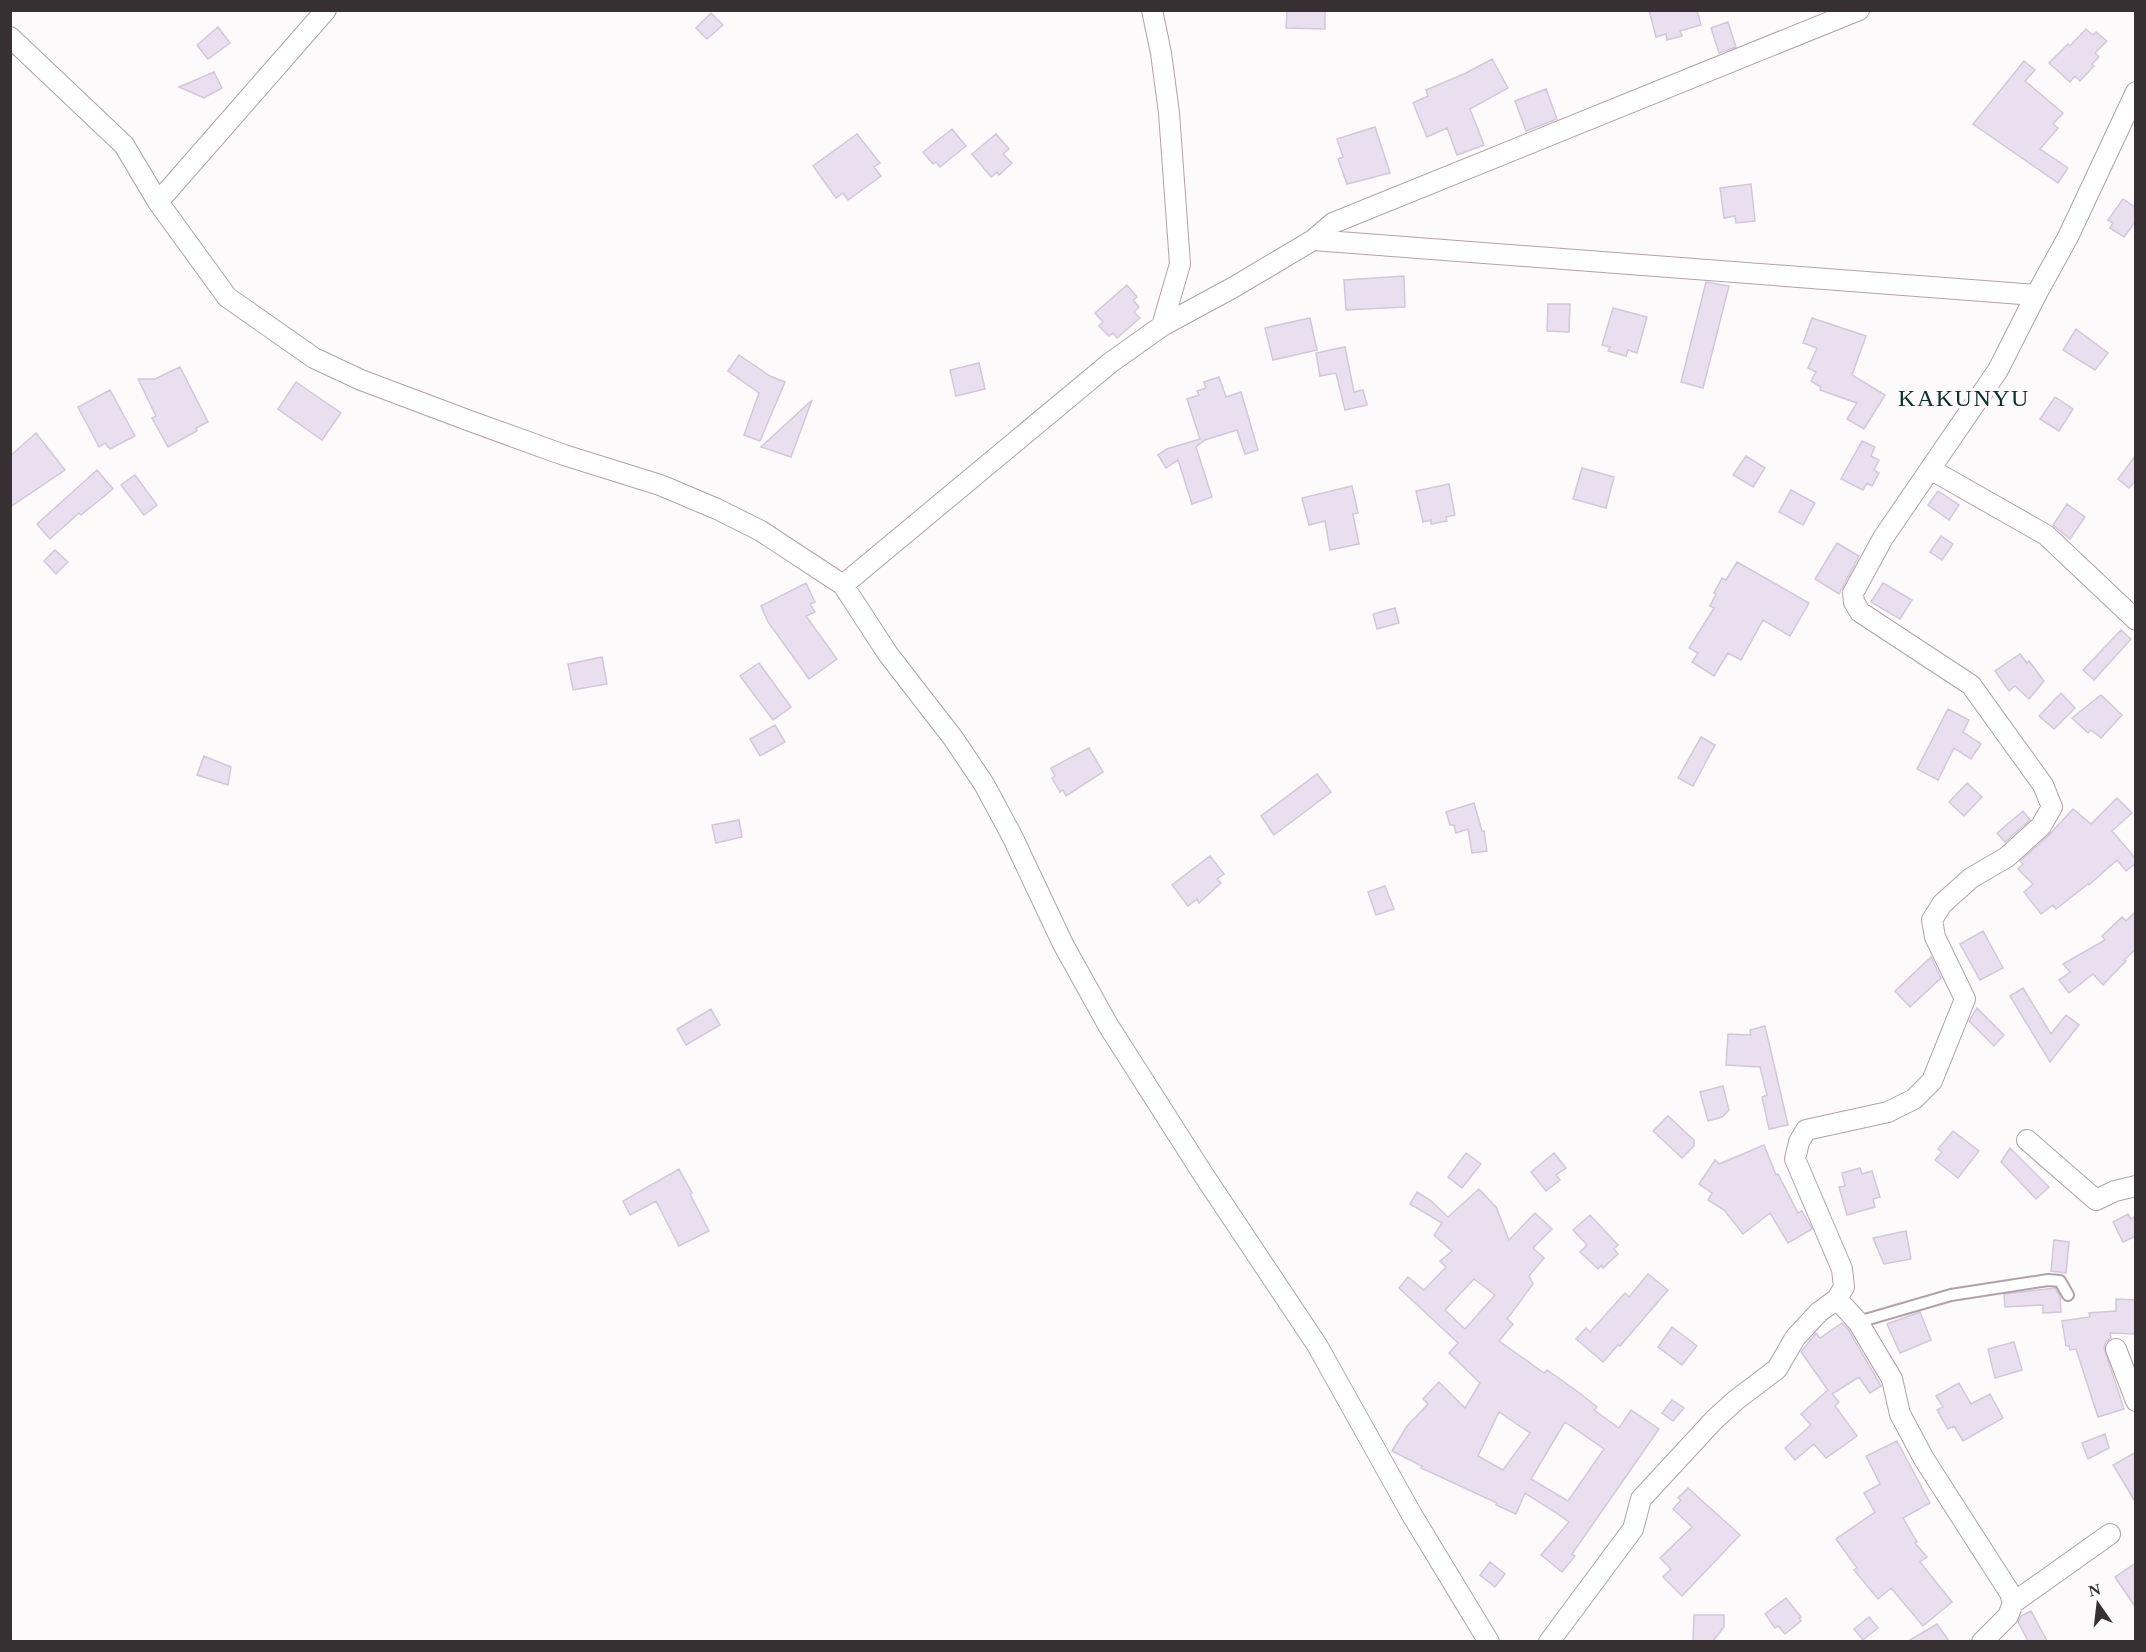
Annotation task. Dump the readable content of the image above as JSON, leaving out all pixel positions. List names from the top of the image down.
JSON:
{
  "districts": ["KAKUNYU"],
  "north": "top"
}
